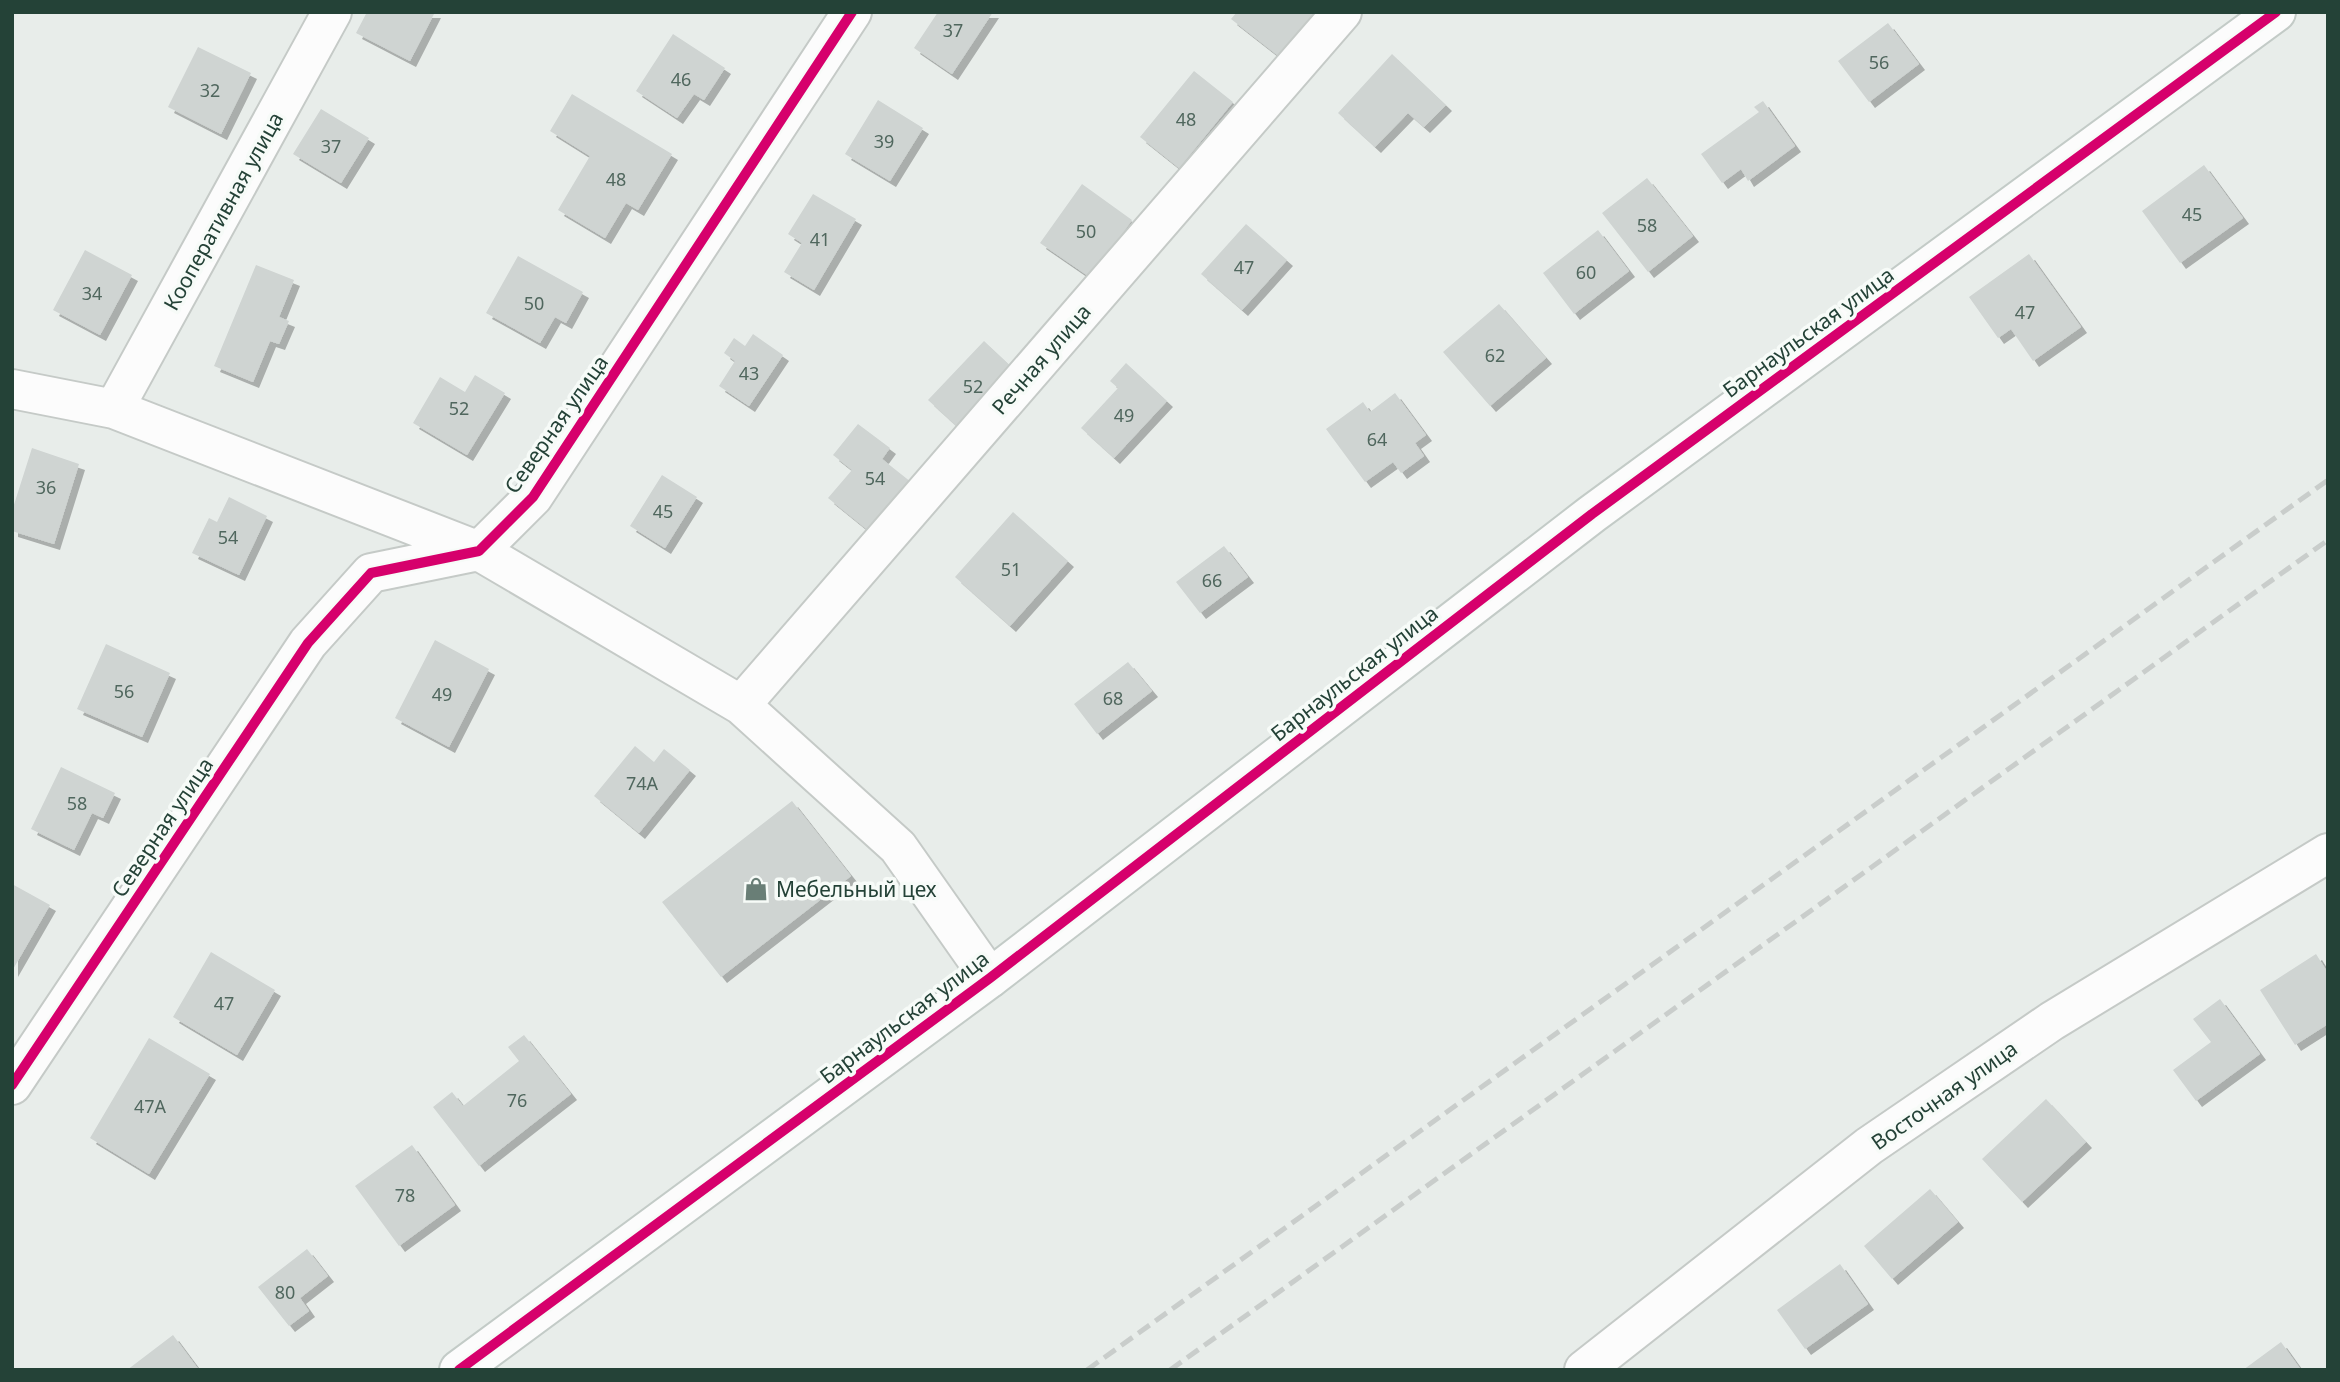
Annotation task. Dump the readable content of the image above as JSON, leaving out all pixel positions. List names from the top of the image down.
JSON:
{
  "streets": {
    "street": [
      "Кооперативная улица",
      "Барнаульская улица",
      "Речная улица",
      "Северная улица",
      "Восточная улица"
    ]
  },
  "places": {
    "shop": ["Мебельный цех"]
  },
  "house_numbers": [
    "37",
    "56",
    "46",
    "32",
    "48",
    "39",
    "37",
    "48",
    "45",
    "58",
    "50",
    "41",
    "47",
    "60",
    "34",
    "50",
    "47",
    "62",
    "43",
    "52",
    "52",
    "49",
    "64",
    "54",
    "36",
    "45",
    "54",
    "51",
    "66",
    "56",
    "49",
    "68",
    "74А",
    "58",
    "47",
    "76",
    "47А",
    "78",
    "80"
  ]
}
